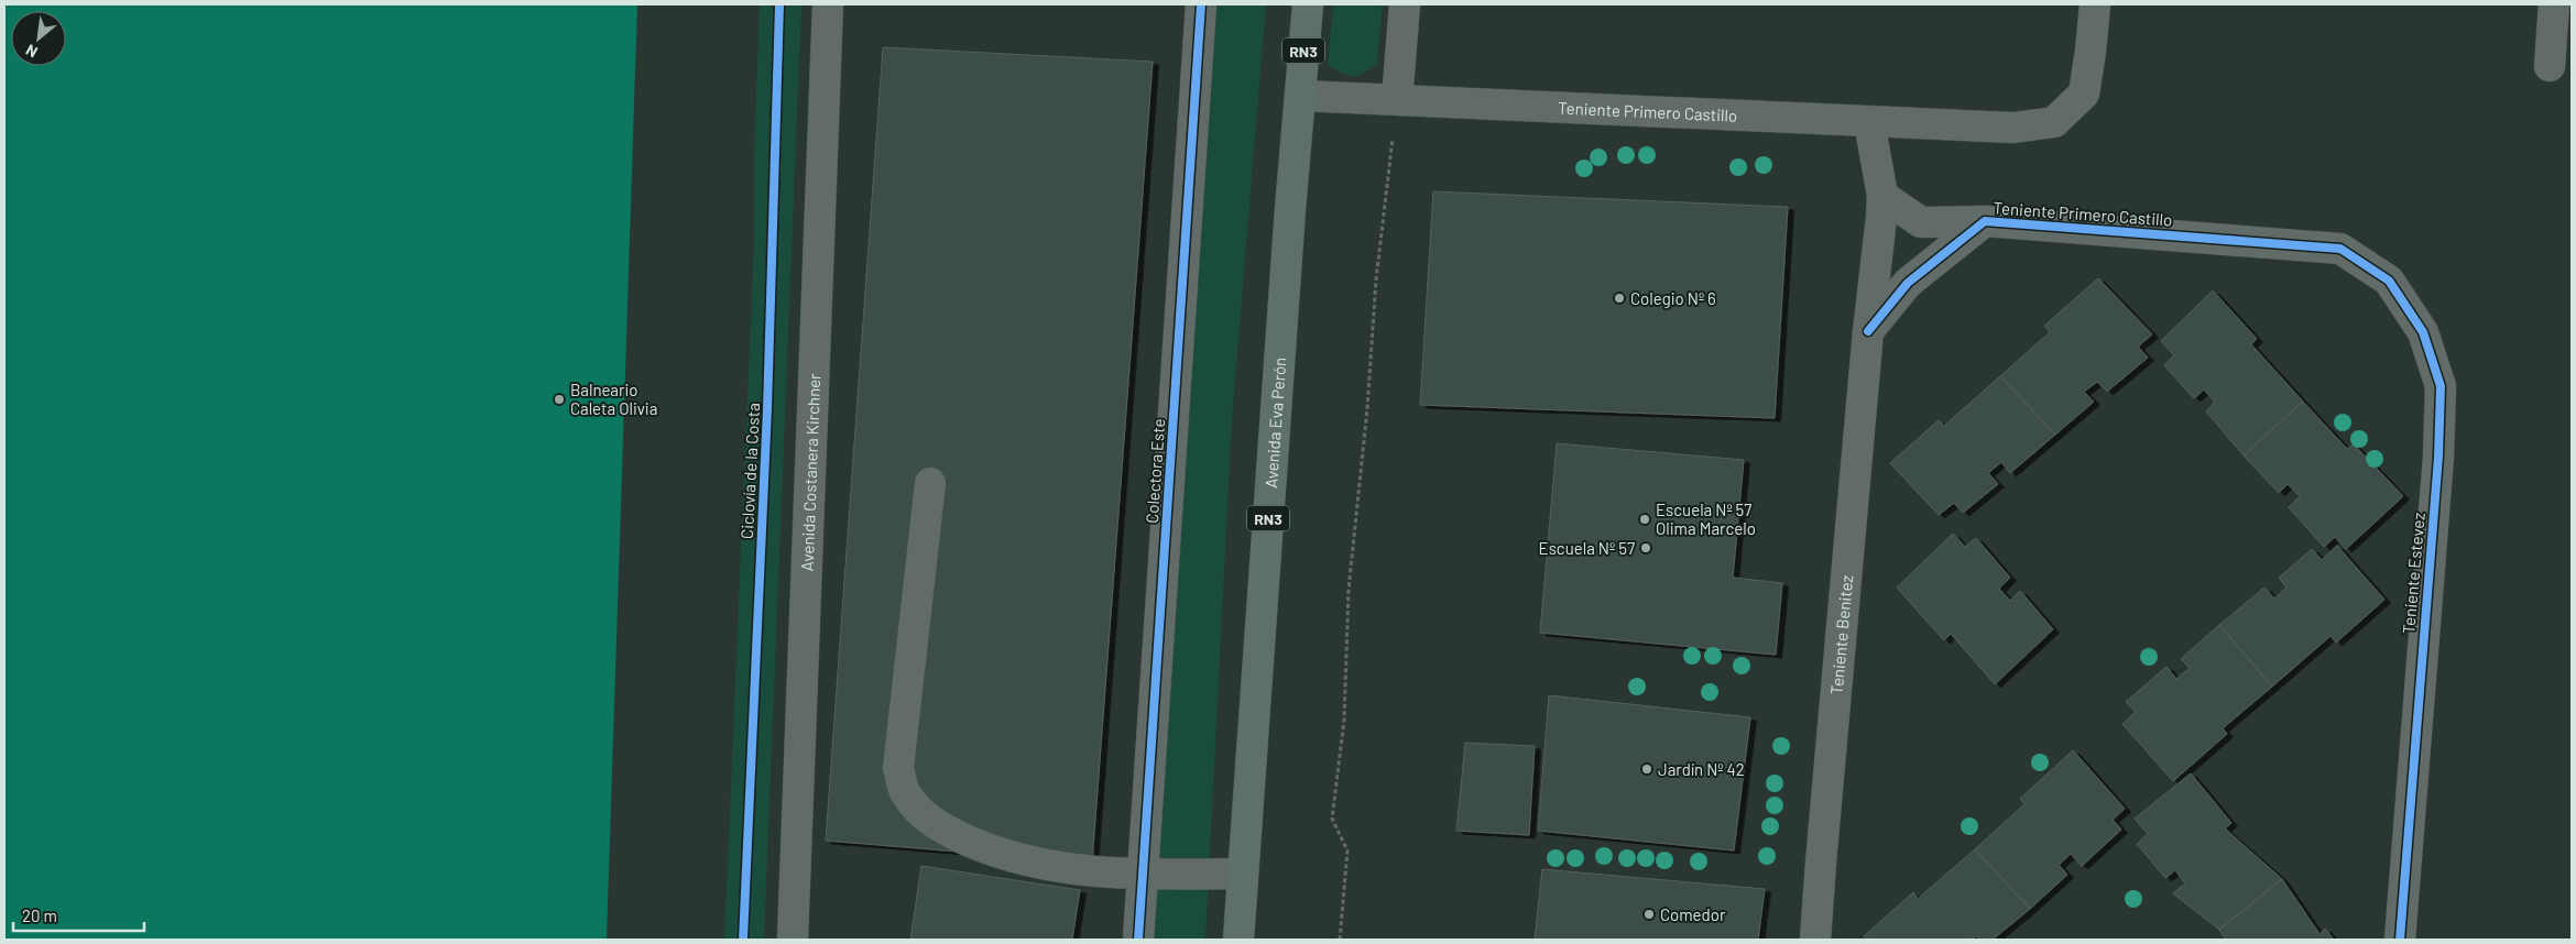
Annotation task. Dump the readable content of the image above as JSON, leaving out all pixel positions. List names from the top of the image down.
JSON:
{
  "streets": {
    "highway": ["RN3", "Avenida Eva Perón"],
    "street": [
      "Teniente Primero Castillo",
      "Colectora Este",
      "Avenida Costanera Kirchner",
      "Teniente Estevez",
      "Teniente Benitez"
    ],
    "cycle path": ["Ciclovía de la Costa"]
  },
  "crossings": [
    ["Teniente Primero Castillo", "Avenida Eva Perón"],
    ["Teniente Primero Castillo", "Teniente Estevez"],
    ["Teniente Primero Castillo", "Teniente Benitez"]
  ],
  "places": [
    "Colegio Nº 6",
    "Balneario Caleta Olivia",
    "Escuela Nº 57 Olima Marcelo",
    "Escuela Nº 57",
    "Jardín Nº 42",
    "Comedor"
  ],
  "scale_bar": "20 m",
  "north": "bottom left"
}
